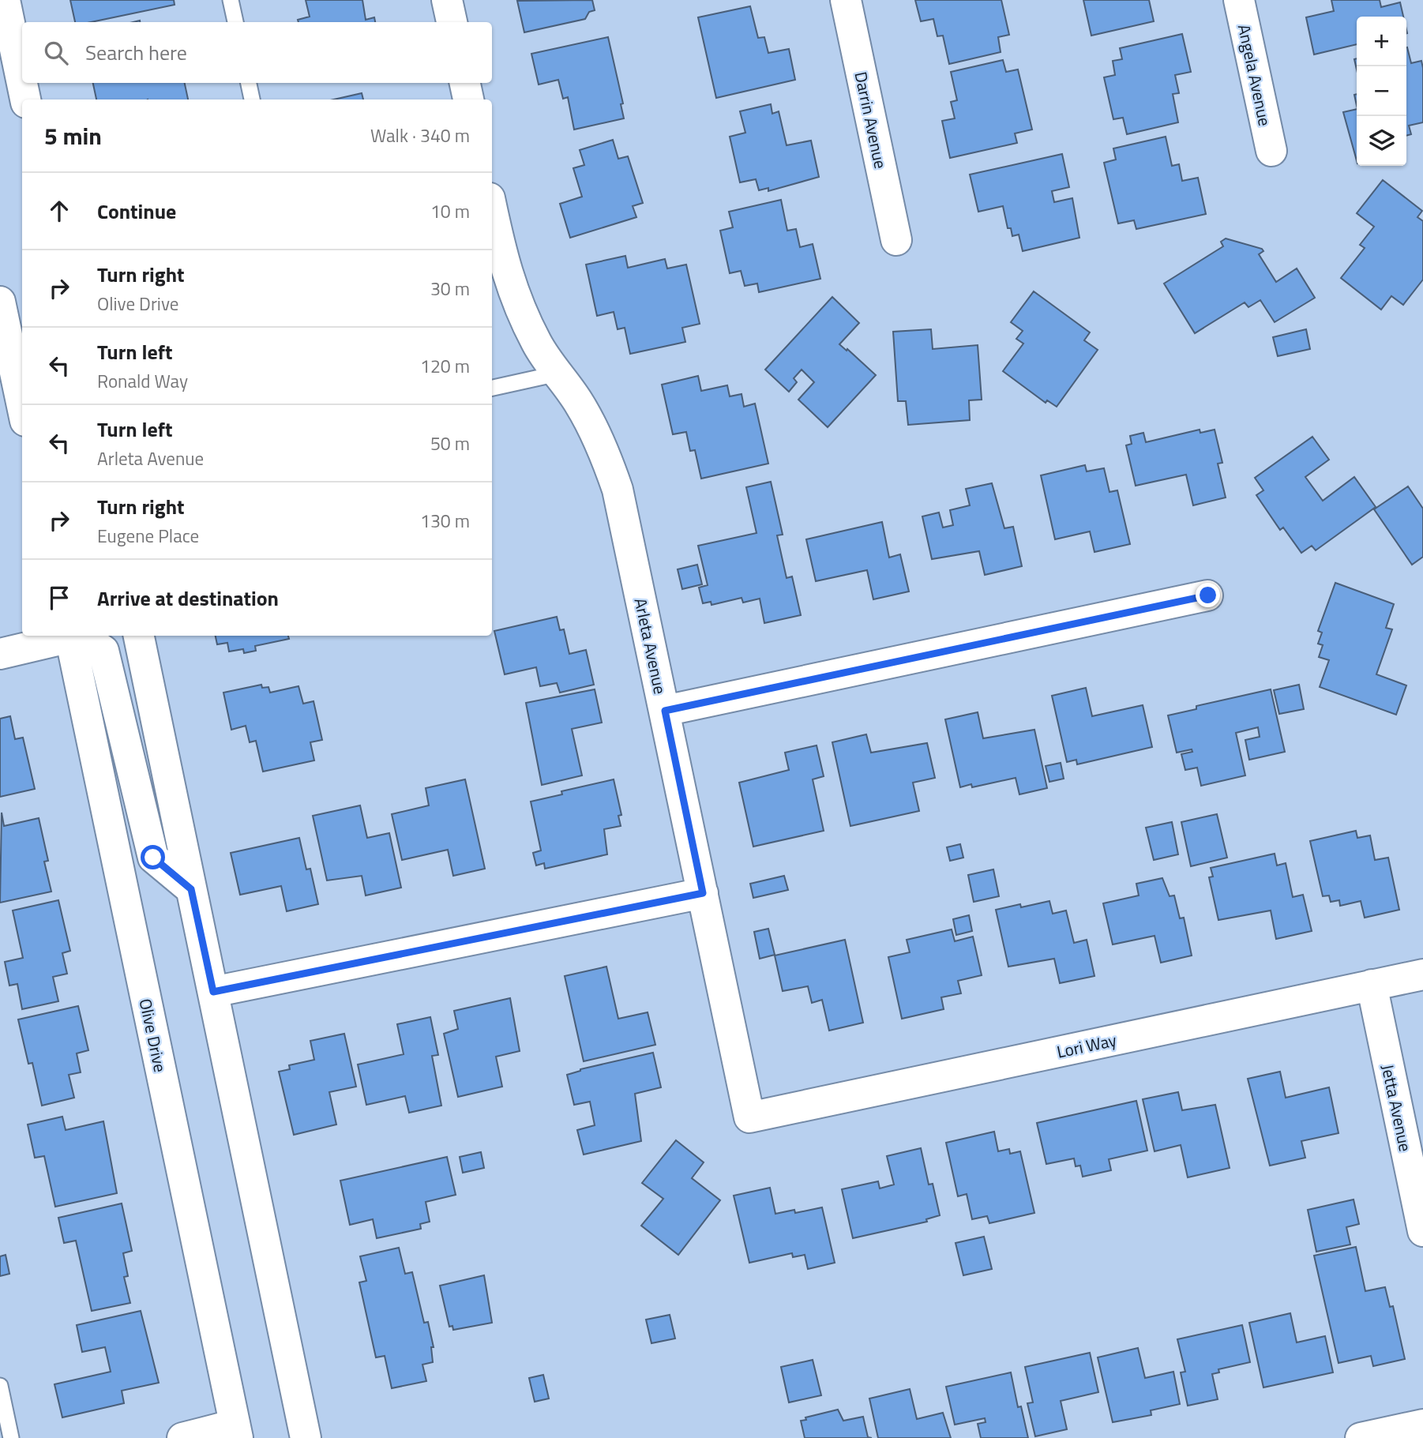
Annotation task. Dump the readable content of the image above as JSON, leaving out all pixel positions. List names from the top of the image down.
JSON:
{
  "streets": {
    "street": [
      "Angela Avenue",
      "Darrin Avenue",
      "Arleta Avenue",
      "Olive Drive",
      "Lori Way",
      "Jetta Avenue"
    ]
  },
  "crossings": [
    ["Arleta Avenue", "Lori Way"],
    ["Lori Way", "Jetta Avenue"]
  ],
  "page": {
    "map_buttons": ["+", "−"],
    "search": "Search here",
    "heading": ["5 min", "Walk · 340 m"],
    "list": [
      ["Continue", "10 m"],
      ["Turn right", "Olive Drive", "30 m"],
      ["Turn left", "Ronald Way", "120 m"],
      ["Turn left", "Arleta Avenue", "50 m"],
      ["Turn right", "Eugene Place", "130 m"],
      "Arrive at destination"
    ]
  }
}
